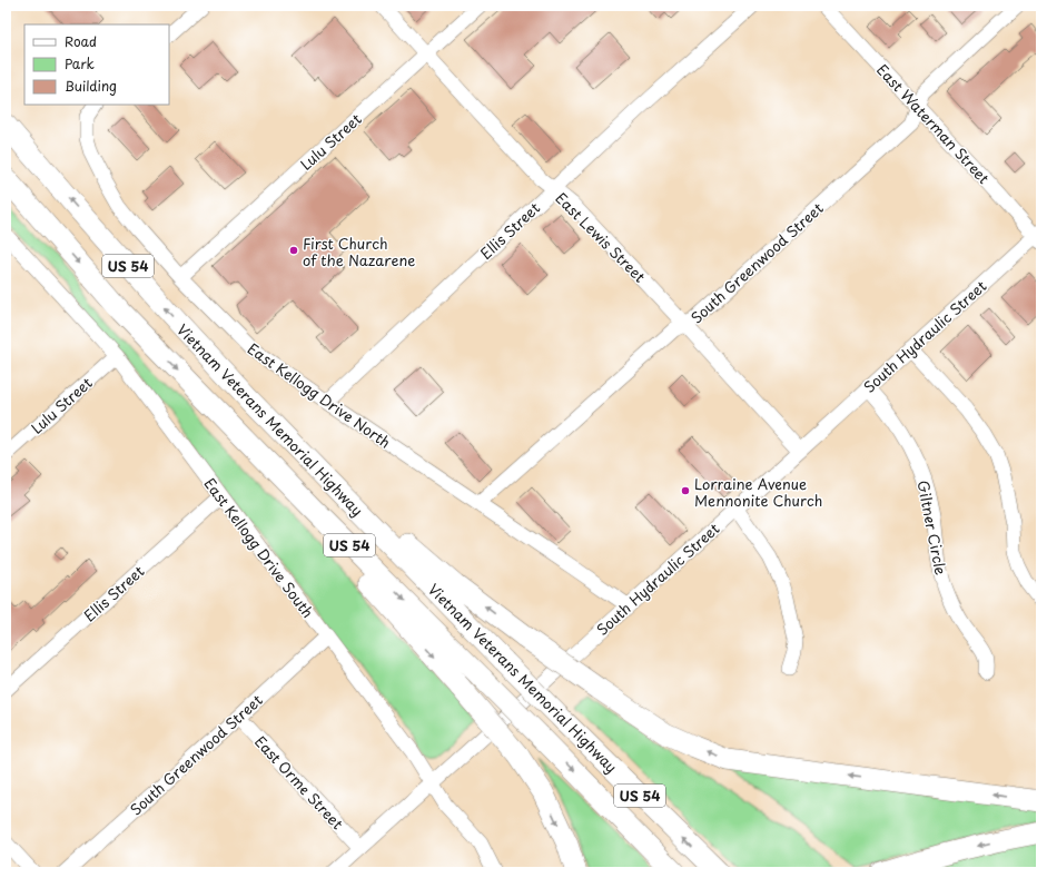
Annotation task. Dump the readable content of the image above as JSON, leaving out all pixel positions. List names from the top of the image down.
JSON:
{
  "streets": {
    "highway": ["US 54", "Vietnam Veterans Memorial Highway"],
    "street": [
      "East Waterman Street",
      "Lulu Street",
      "Ellis Street",
      "East Lewis Street",
      "South Greenwood Street",
      "South Hydraulic Street",
      "East Kellogg Drive North",
      "Giltner Circle",
      "East Kellogg Drive South",
      "East Orme Street"
    ]
  },
  "crossings": [
    ["East Waterman Street", "South Greenwood Street"],
    ["East Waterman Street", "South Hydraulic Street"],
    ["Lulu Street", "East Lewis Street"],
    ["Lulu Street", "East Kellogg Drive North"],
    ["Lulu Street", "East Kellogg Drive South"],
    ["Ellis Street", "East Lewis Street"],
    ["Ellis Street", "East Kellogg Drive North"],
    ["Ellis Street", "East Kellogg Drive South"],
    ["East Lewis Street", "South Greenwood Street"],
    ["East Lewis Street", "South Hydraulic Street"],
    ["South Greenwood Street", "East Kellogg Drive North"],
    ["South Greenwood Street", "East Kellogg Drive South"],
    ["South Greenwood Street", "East Orme Street"],
    ["South Hydraulic Street", "East Kellogg Drive North"],
    ["South Hydraulic Street", "Giltner Circle"],
    ["South Hydraulic Street", "East Kellogg Drive South"],
    ["South Hydraulic Street", "East Orme Street"]
  ],
  "places": ["First Church of the Nazarene", "Lorraine Avenue Mennonite Church"],
  "legend": ["Road", "Park", "Building"]
}
